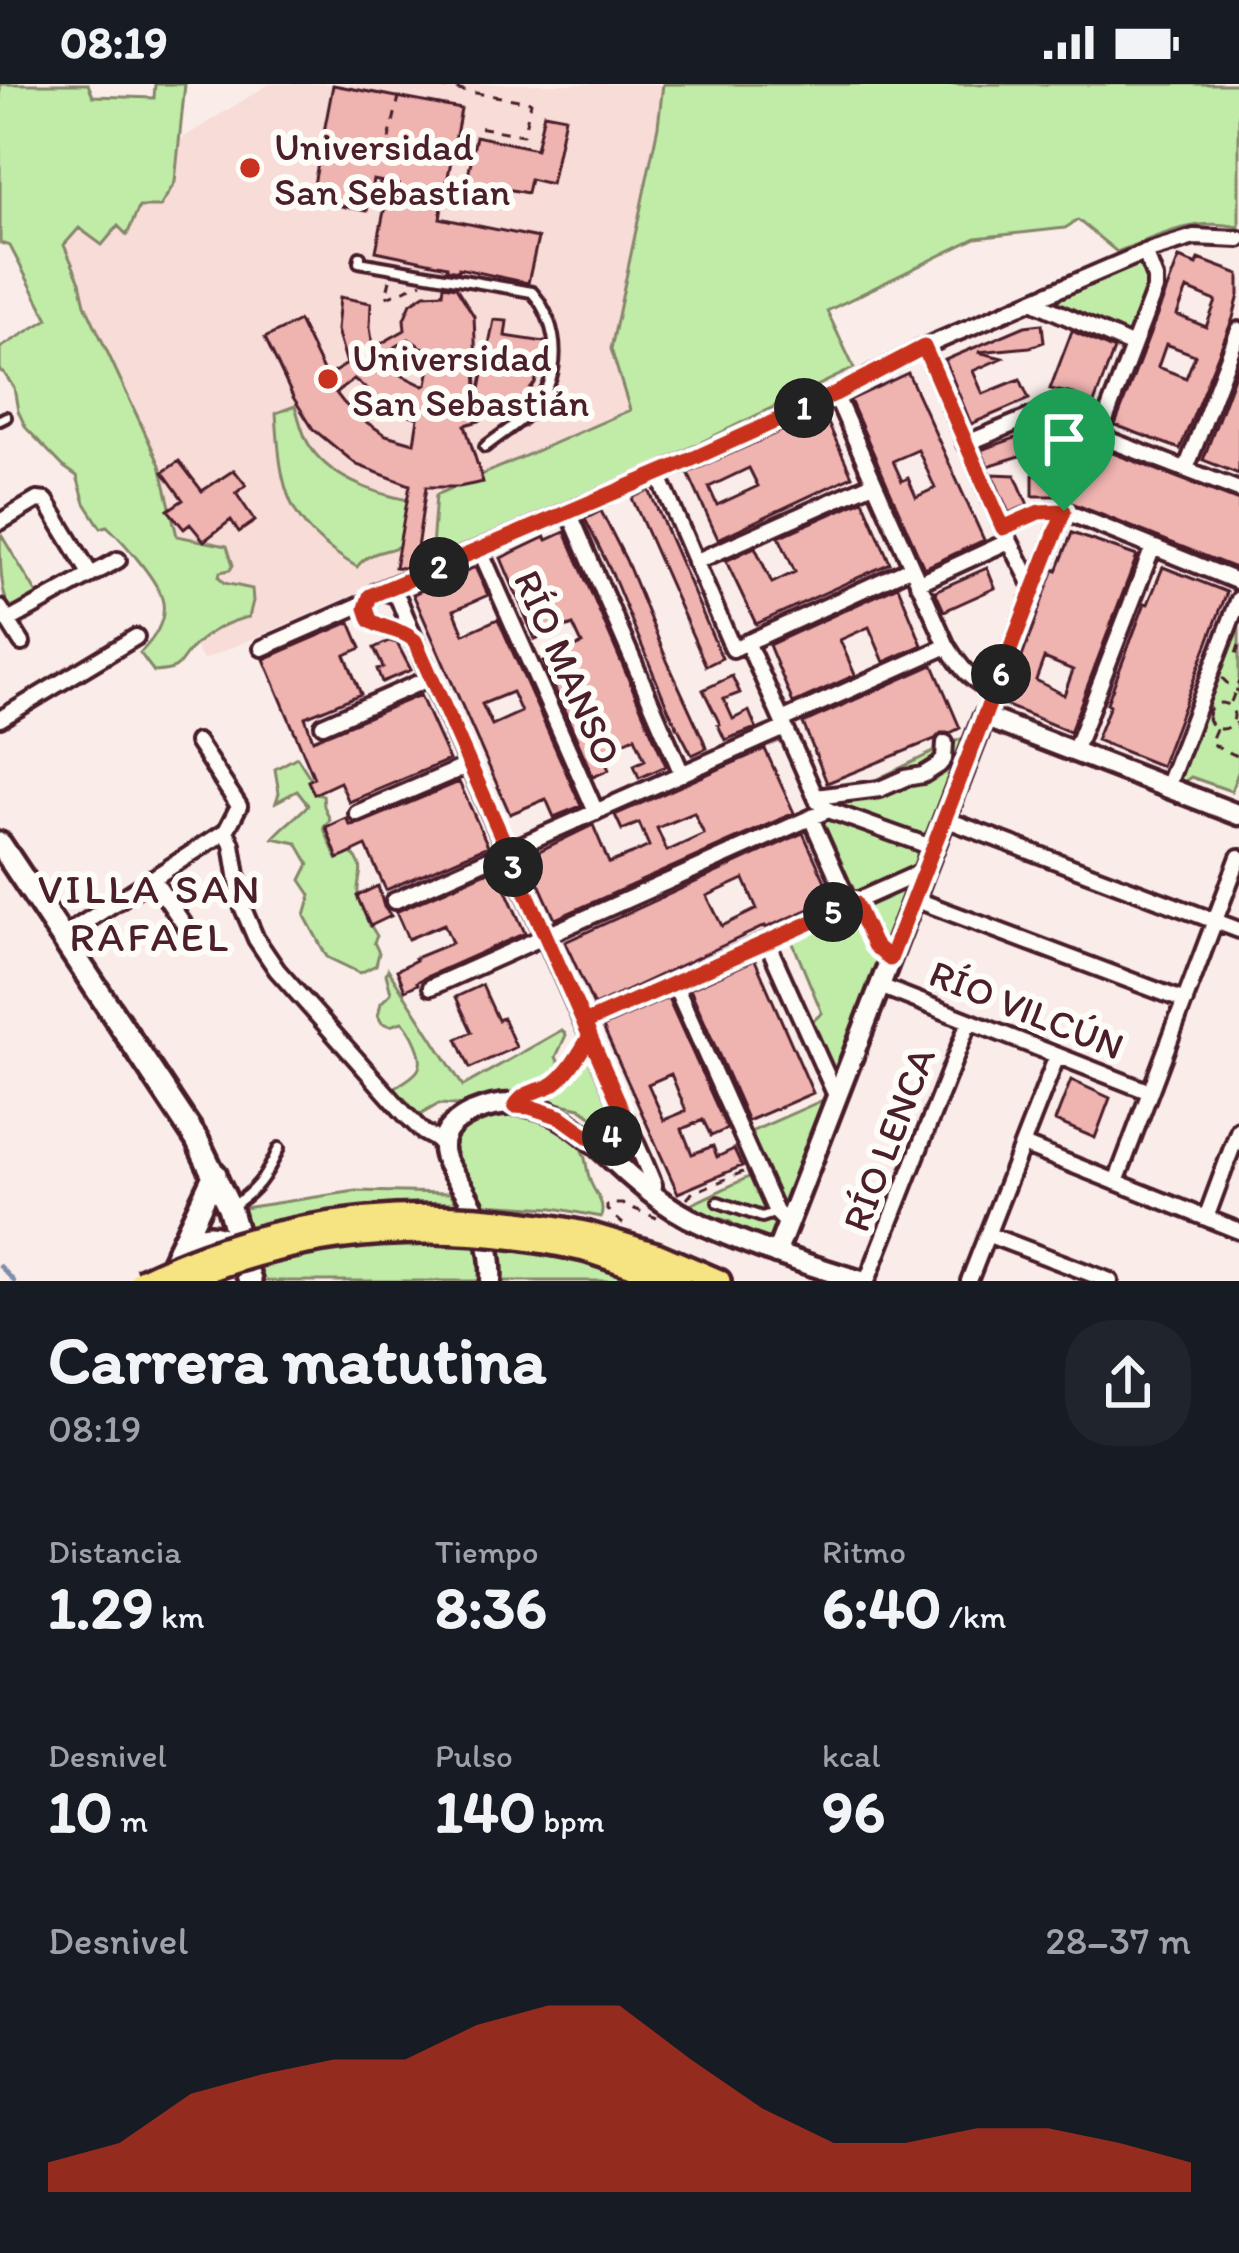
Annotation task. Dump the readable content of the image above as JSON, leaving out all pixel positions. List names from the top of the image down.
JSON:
{
  "streets": {
    "street": ["RÍO MANSO", "RÍO VILCÚN", "RÍO LENCA"]
  },
  "crossings": [
    ["RÍO VILCÚN", "RÍO LENCA"]
  ],
  "districts": ["VILLA SAN RAFAEL"],
  "places": ["Universidad San Sebastian", "Universidad San Sebastián"],
  "page": {
    "status": "08:19",
    "pins": [
      "1",
      "2",
      "6",
      "3",
      "5",
      "4"
    ],
    "heading": ["Carrera matutina", "08:19"],
    "stats": [
      ["Distancia", "1.29 km"],
      ["Tiempo", "8:36"],
      ["Ritmo", "6:40 /km"],
      ["Desnivel", "10 m"],
      ["Pulso", "140 bpm"],
      ["kcal", "96"]
    ],
    "chart": ["Desnivel", "28–37 m"]
  }
}
